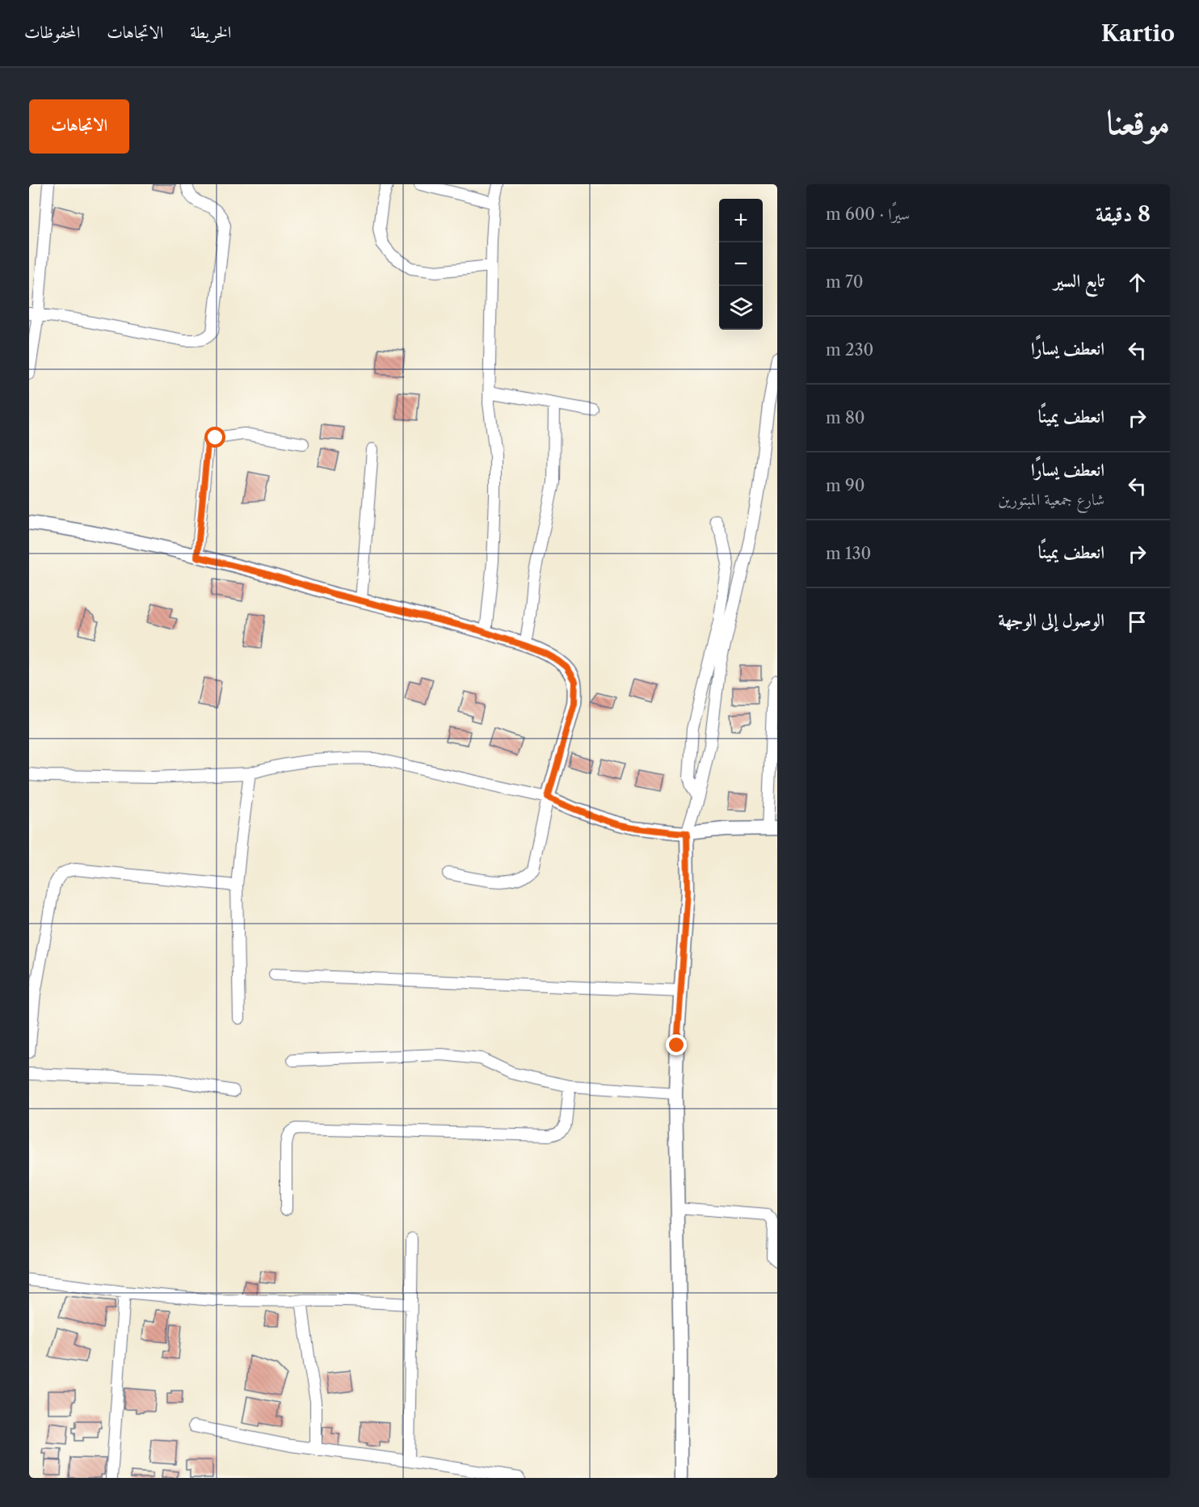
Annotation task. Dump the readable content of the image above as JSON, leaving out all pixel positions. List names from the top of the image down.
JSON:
{
  "page": {
    "header": "Kartio",
    "nav": ["الخريطة", "الاتجاهات", "المحفوظات"],
    "title": "موقعنا",
    "buttons": "الاتجاهات",
    "heading": ["8 دقيقة", "سيرًا · 600 m"],
    "map_buttons": ["+", "−"],
    "list": [
      ["تابع السير", "70 m"],
      ["انعطف يسارًا", "230 m"],
      ["انعطف يمينًا", "80 m"],
      ["انعطف يسارًا", "شارع جمعية المبتورين", "90 m"],
      ["انعطف يمينًا", "130 m"],
      "الوصول إلى الوجهة"
    ]
  }
}
